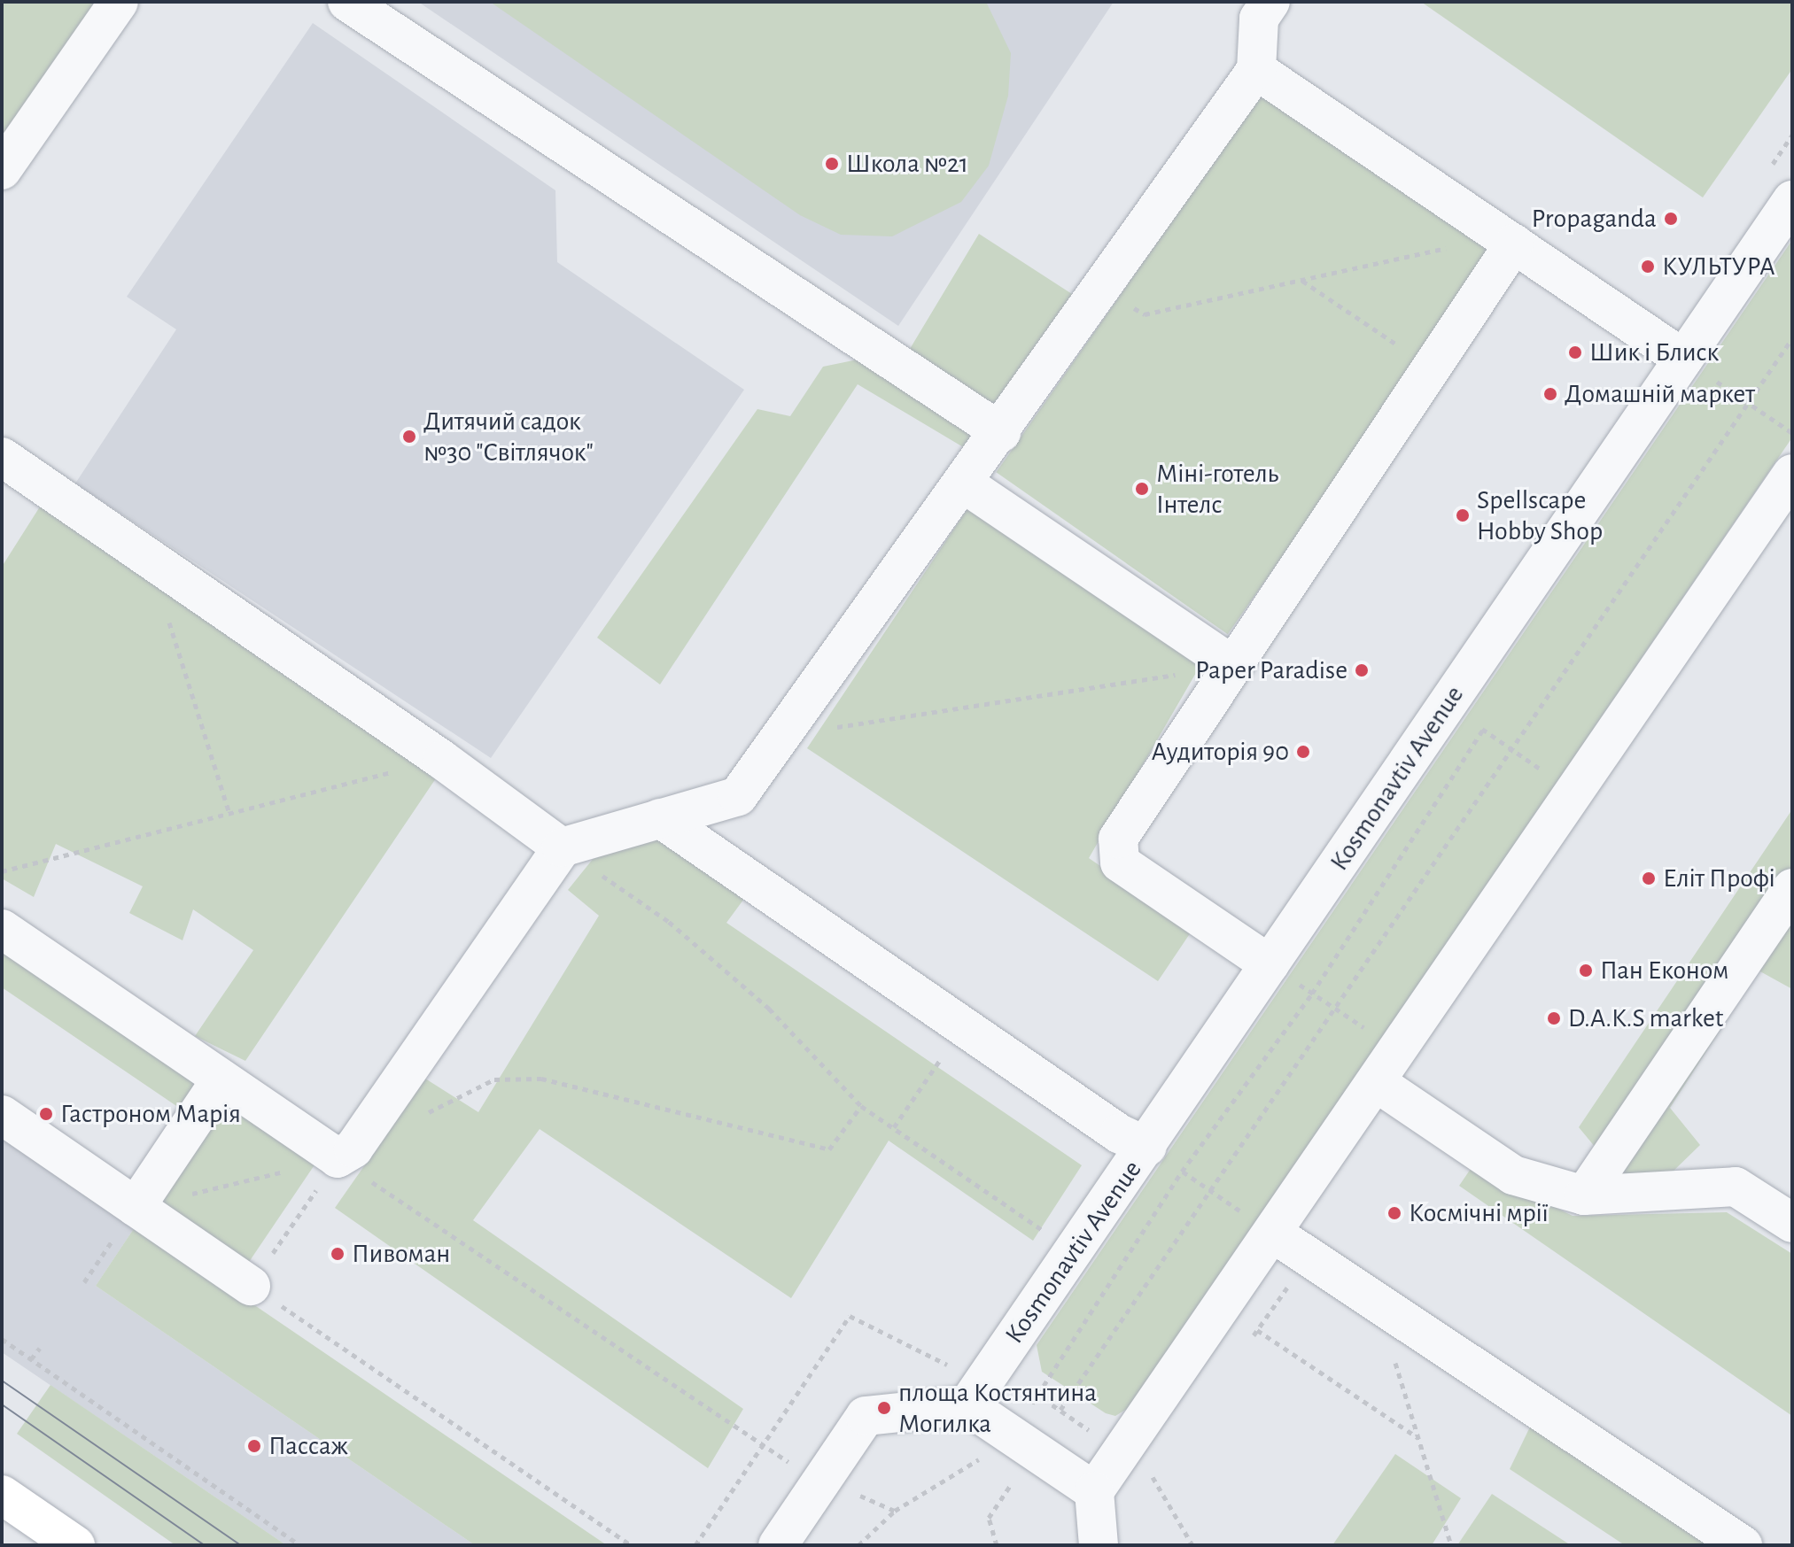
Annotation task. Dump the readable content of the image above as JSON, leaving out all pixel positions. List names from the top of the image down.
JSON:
{
  "streets": {
    "street": ["Kosmonavtiv Avenue"]
  },
  "places": [
    "Школа №21",
    "Propaganda",
    "КУЛЬТУРА",
    "Шик і Блиск",
    "Домашній маркет",
    "Дитячий садок №30 \"Світлячок\"",
    "Міні-готель Інтелс",
    "Spellscape Hobby Shop",
    "Paper Paradise",
    "Аудиторія 90",
    "Еліт Профі",
    "Пан Економ",
    "D.A.K.S market",
    "Гастроном Марія",
    "Космічні мрії",
    "Пивоман",
    "площа Костянтина Могилка",
    "Пассаж"
  ]
}
